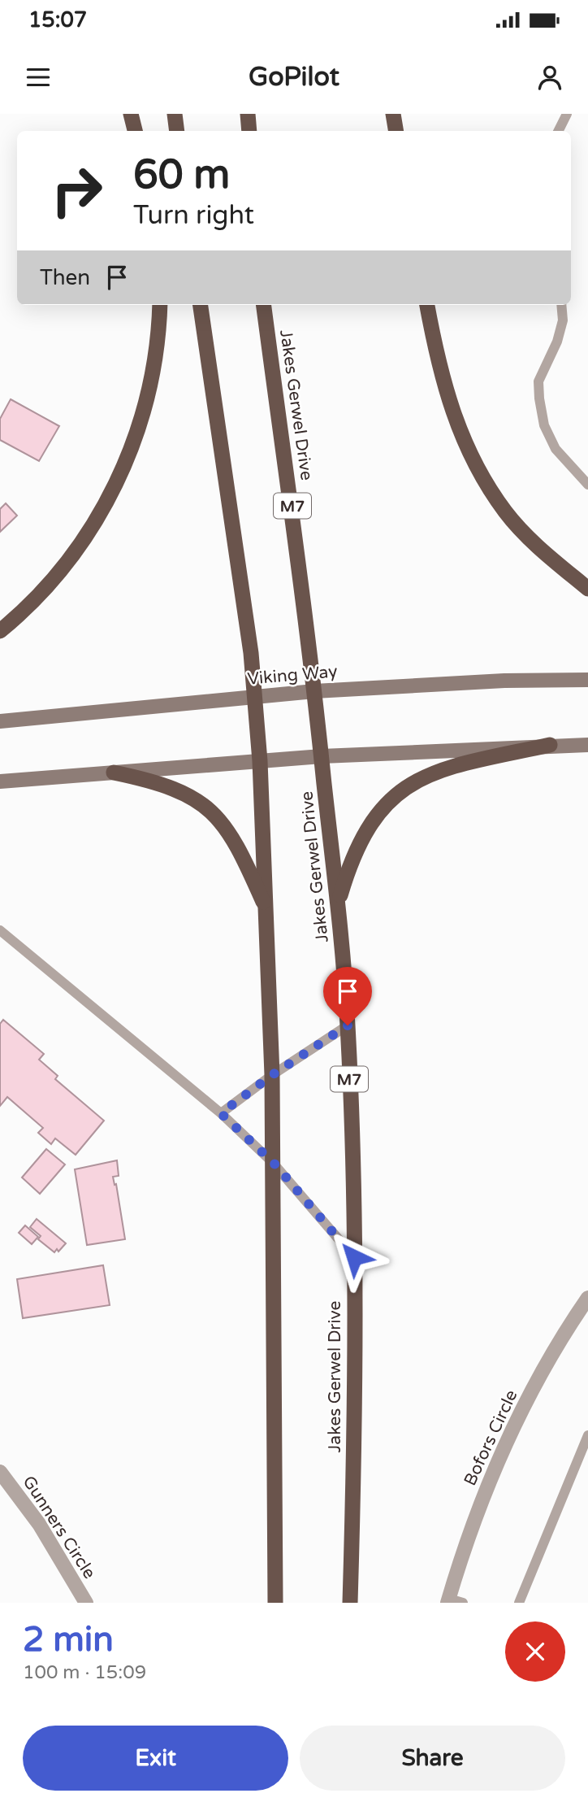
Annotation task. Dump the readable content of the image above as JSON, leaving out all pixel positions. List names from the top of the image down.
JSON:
{
  "streets": {
    "highway": ["Jakes Gerwel Drive", "M7"],
    "main road": ["Viking Way"],
    "street": ["Bofors Circle", "Gunners Circle"]
  },
  "crossings": [
    ["Jakes Gerwel Drive", "Viking Way"]
  ],
  "page": {
    "status": "15:07",
    "header": "GoPilot",
    "turn": ["60 m", "Turn right"],
    "then": "Then",
    "heading": ["2 min", "100 m · 15:09"],
    "buttons": ["Exit", "Share"]
  }
}
